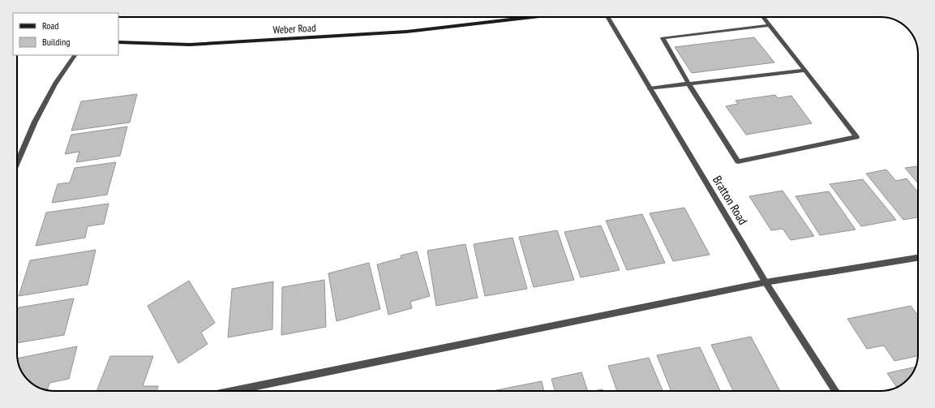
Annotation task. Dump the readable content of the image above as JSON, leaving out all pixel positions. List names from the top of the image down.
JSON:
{
  "streets": {
    "main road": ["Weber Road"],
    "street": ["Bratton Road"]
  },
  "legend": ["Road", "Building"]
}
